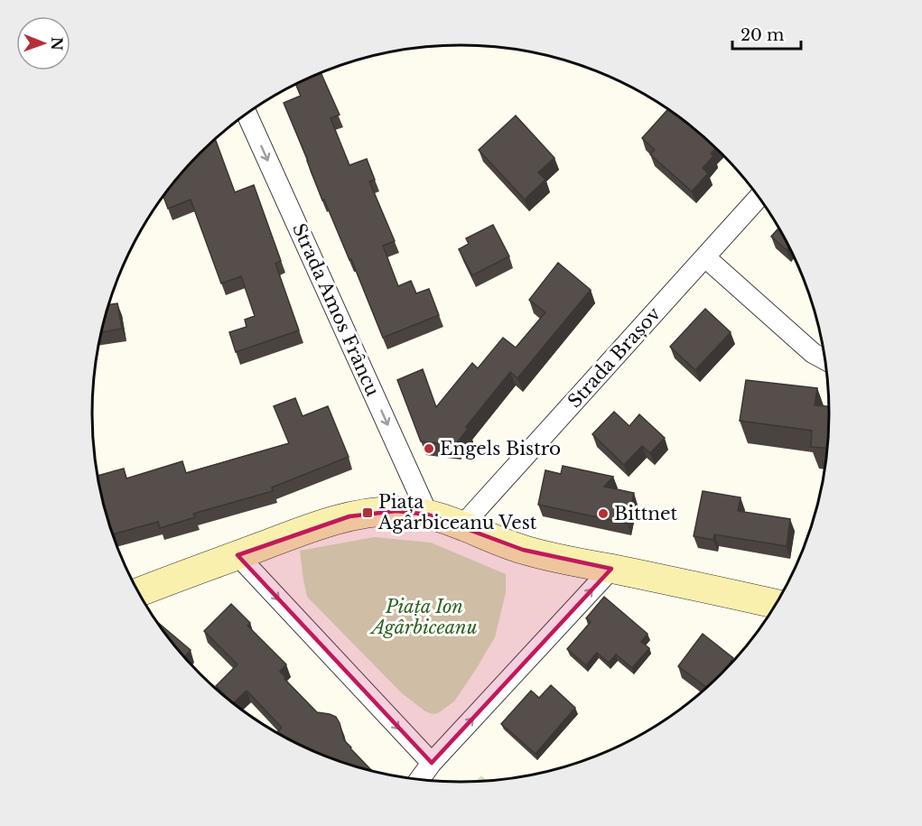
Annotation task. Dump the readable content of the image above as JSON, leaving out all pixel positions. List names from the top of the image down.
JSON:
{
  "streets": {
    "street": ["Strada Amos Frâncu", "Strada Brașov"]
  },
  "one_way": ["Strada Amos Frâncu"],
  "parks": ["Piața Ion Agârbiceanu"],
  "places": {
    "other": ["Engels Bistro", "Bittnet"],
    "transit": ["Piața Agârbiceanu Vest"]
  },
  "scale_bar": "20 m",
  "north": "right"
}
